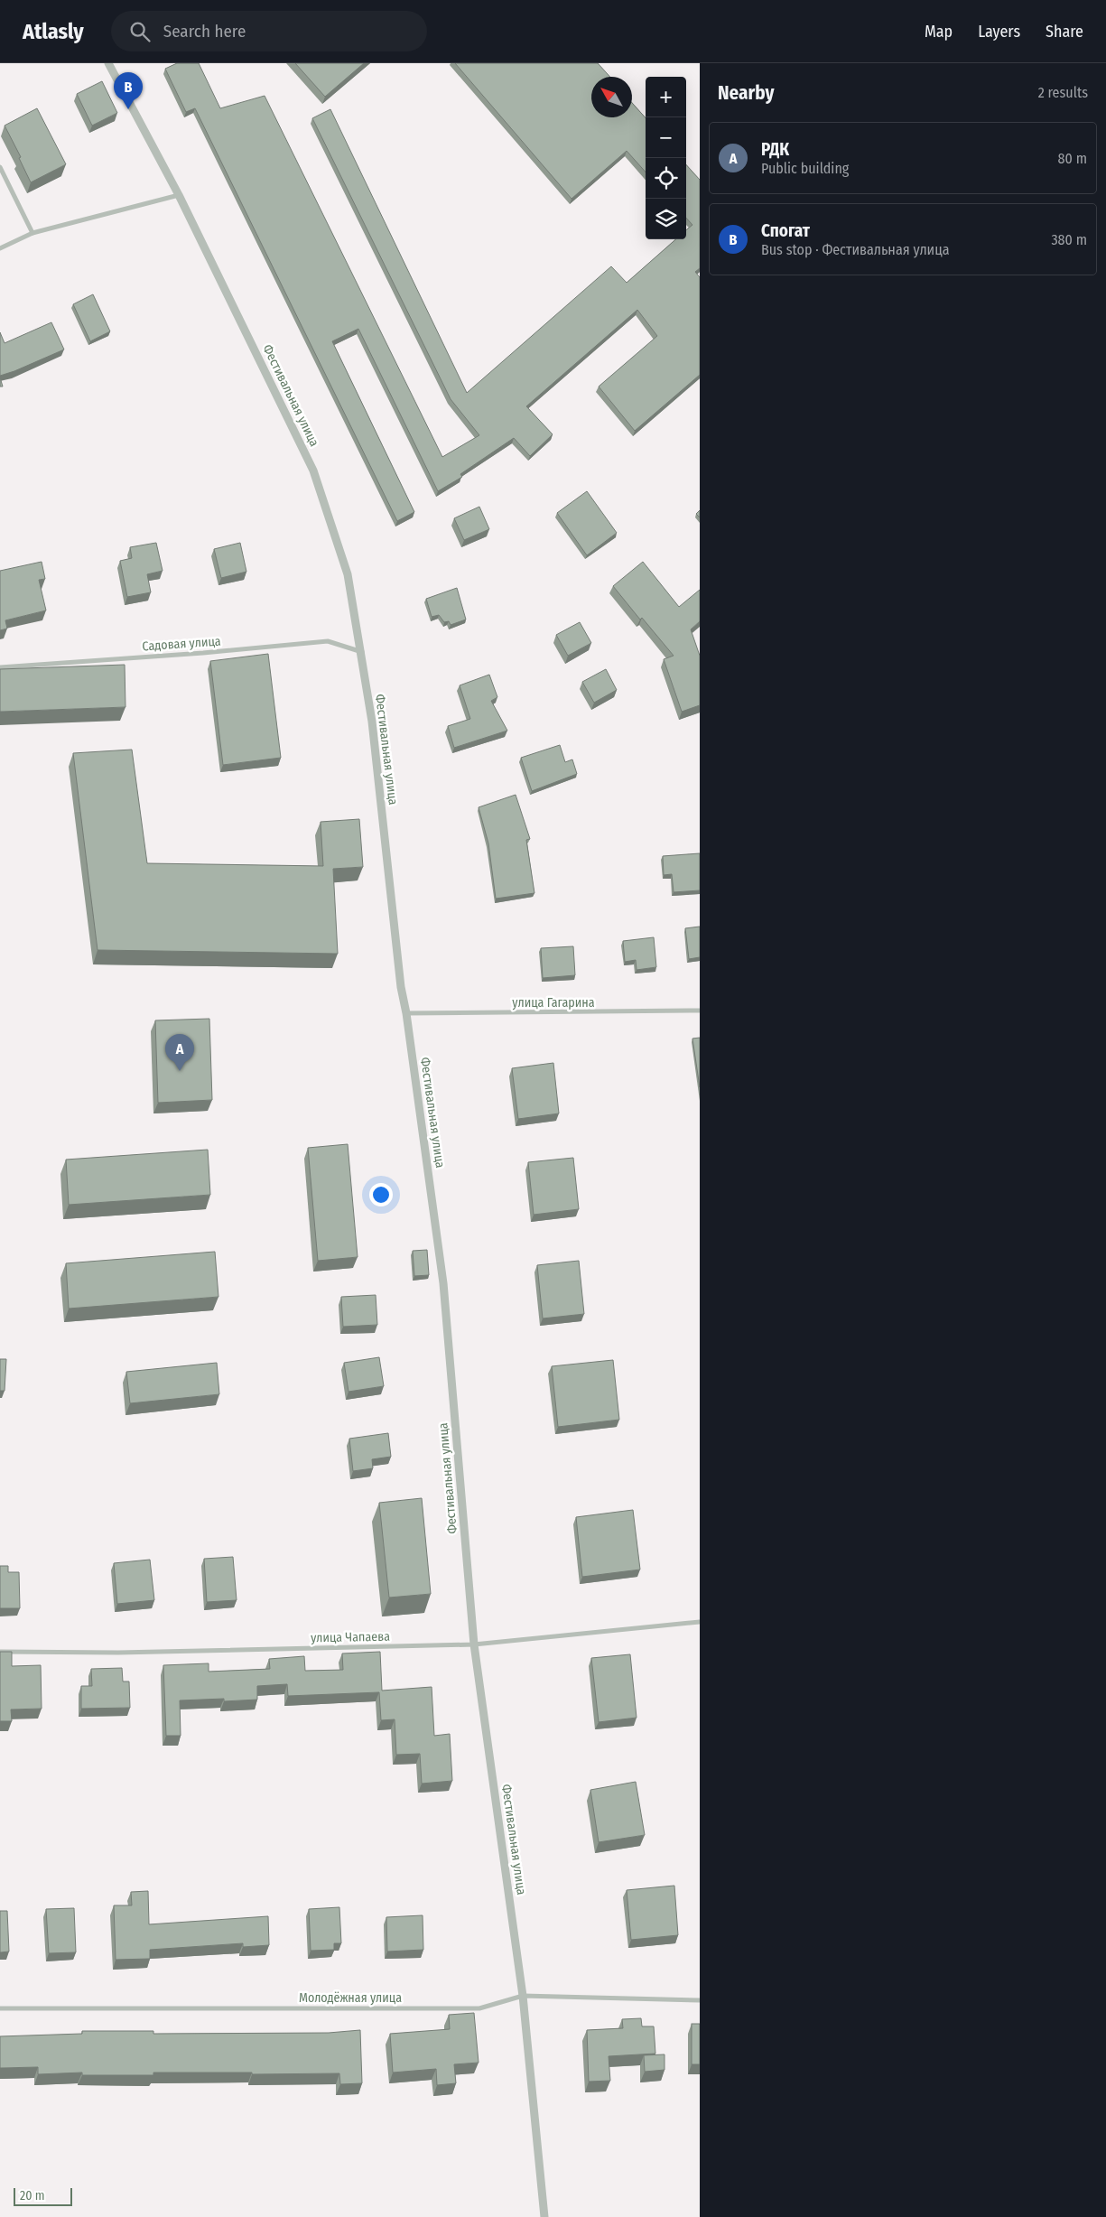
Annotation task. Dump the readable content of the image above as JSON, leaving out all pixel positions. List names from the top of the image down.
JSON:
{
  "streets": {
    "street": [
      "Фестивальная улица",
      "Садовая улица",
      "улица Гагарина",
      "улица Чапаева",
      "Молодёжная улица"
    ]
  },
  "crossings": [
    ["Фестивальная улица", "Садовая улица"],
    ["Фестивальная улица", "улица Гагарина"],
    ["Фестивальная улица", "улица Чапаева"],
    ["Фестивальная улица", "Молодёжная улица"]
  ],
  "scale_bar": "20 m",
  "north": "top left",
  "page": {
    "header": "Atlasly",
    "search": "Search here",
    "nav": ["Map", "Layers", "Share"],
    "heading": ["Nearby", "2 results"],
    "pins": ["B", "A"],
    "map_buttons": ["+", "−"],
    "list": [
      {
        "mark": "A",
        "name": "РДК",
        "note": "Public building",
        "value": "80 m"
      },
      {
        "mark": "B",
        "name": "Спогат",
        "note": "Bus stop · Фестивальная улица",
        "value": "380 m"
      }
    ],
    "scale": "20 m"
  }
}
